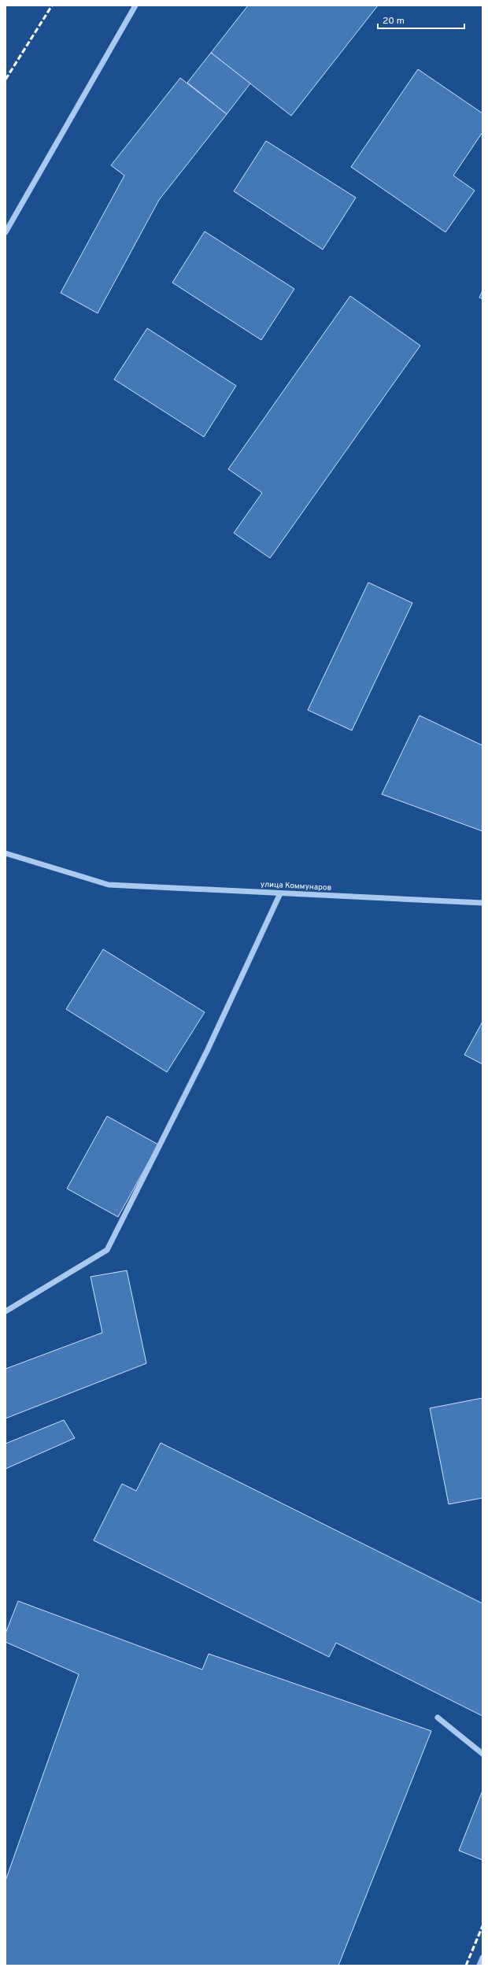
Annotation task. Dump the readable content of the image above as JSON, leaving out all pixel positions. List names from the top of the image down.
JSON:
{
  "streets": {
    "street": ["улица Коммунаров"]
  },
  "scale_bar": "20 m"
}
